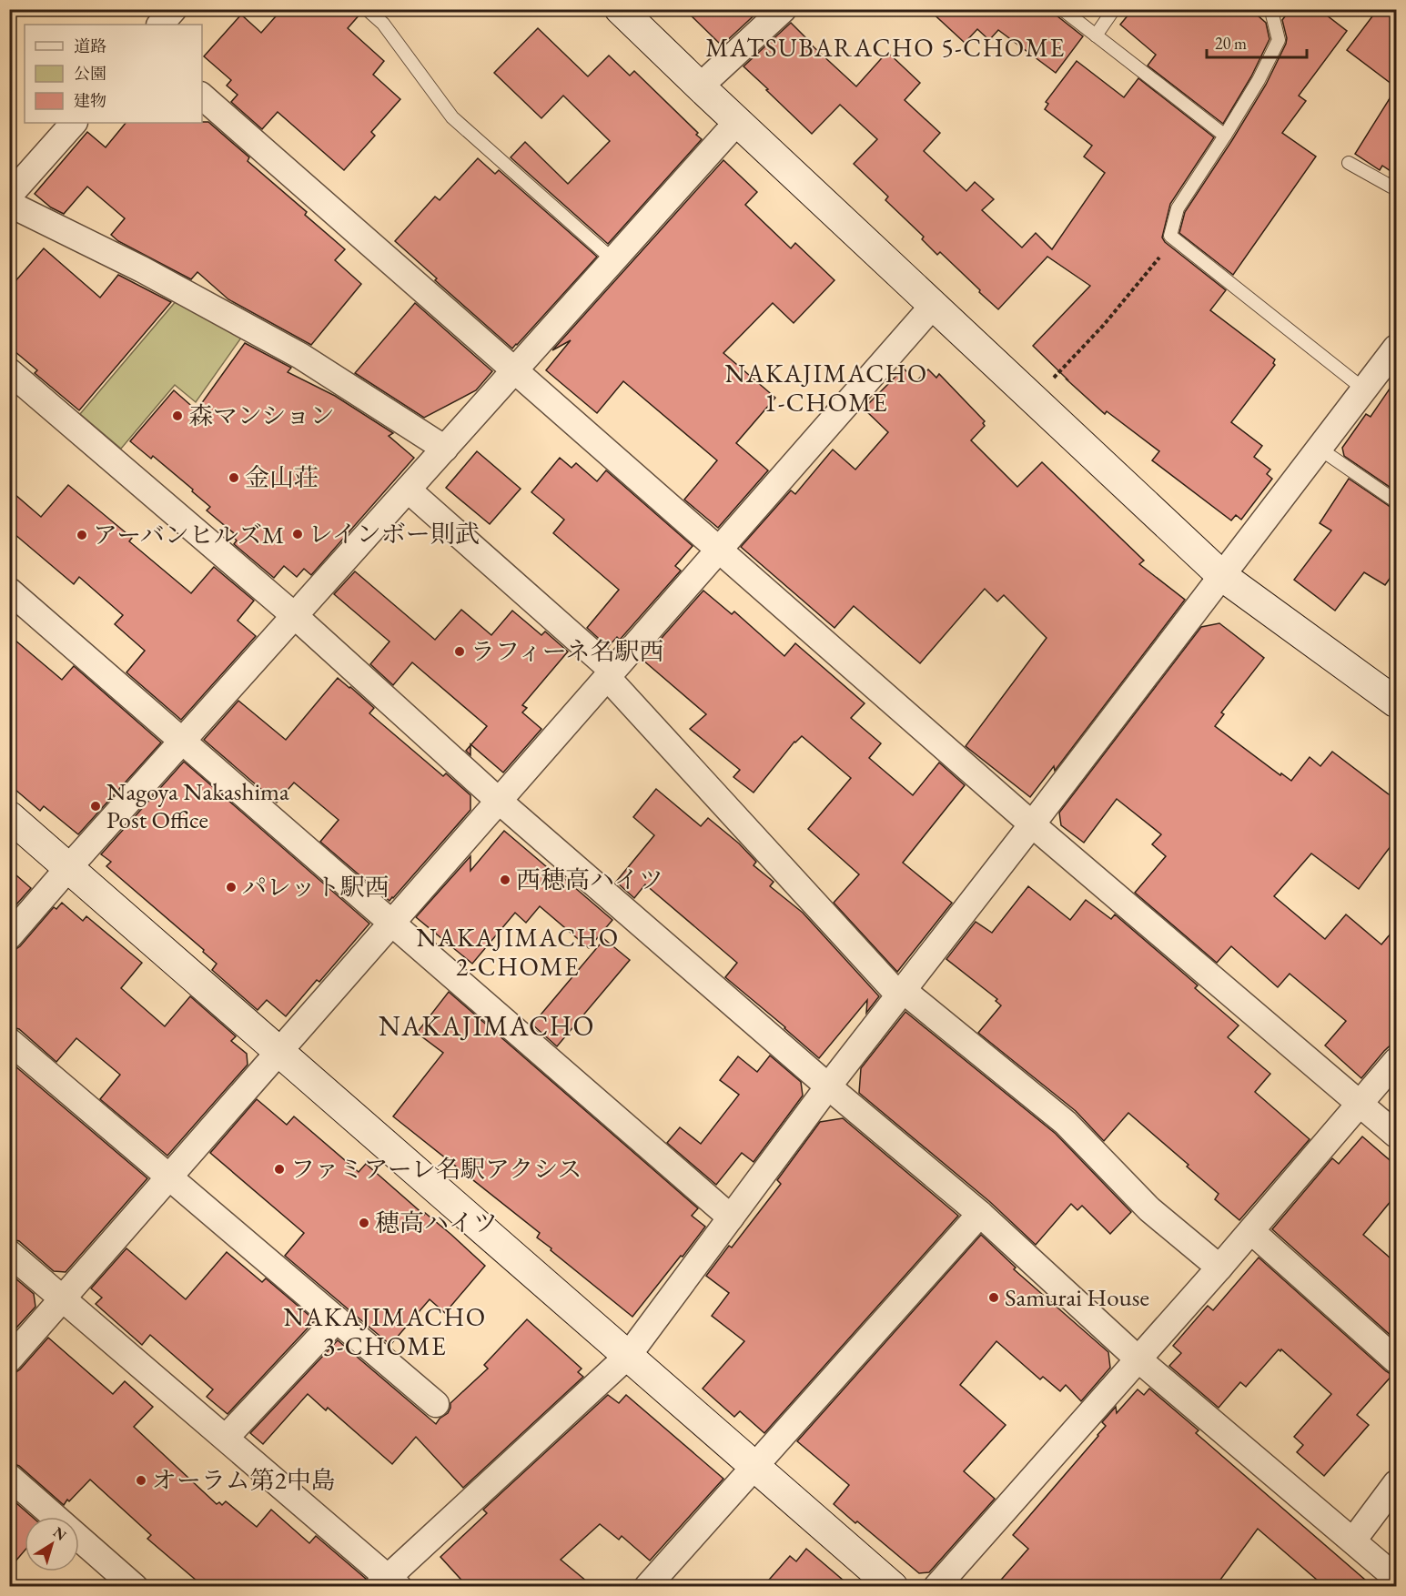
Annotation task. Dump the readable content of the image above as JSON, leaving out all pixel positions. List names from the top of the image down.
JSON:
{
  "districts": [
    "MATSUBARACHO 5-CHOME",
    "NAKAJIMACHO 1-CHOME",
    "NAKAJIMACHO 2-CHOME",
    "NAKAJIMACHO",
    "NAKAJIMACHO 3-CHOME"
  ],
  "places": [
    "森マンション",
    "金山荘",
    "レインボー則武",
    "アーバンヒルズM",
    "ラフィーネ名駅西",
    "Nagoya Nakashima Post Office",
    "西穂高ハイツ",
    "パレット駅西",
    "ファミアーレ名駅アクシス",
    "穂高ハイツ",
    "Samurai House",
    "オーラム第2中島"
  ],
  "legend": ["道路", "公園", "建物"],
  "scale_bar": "20 m",
  "north": "top right"
}
